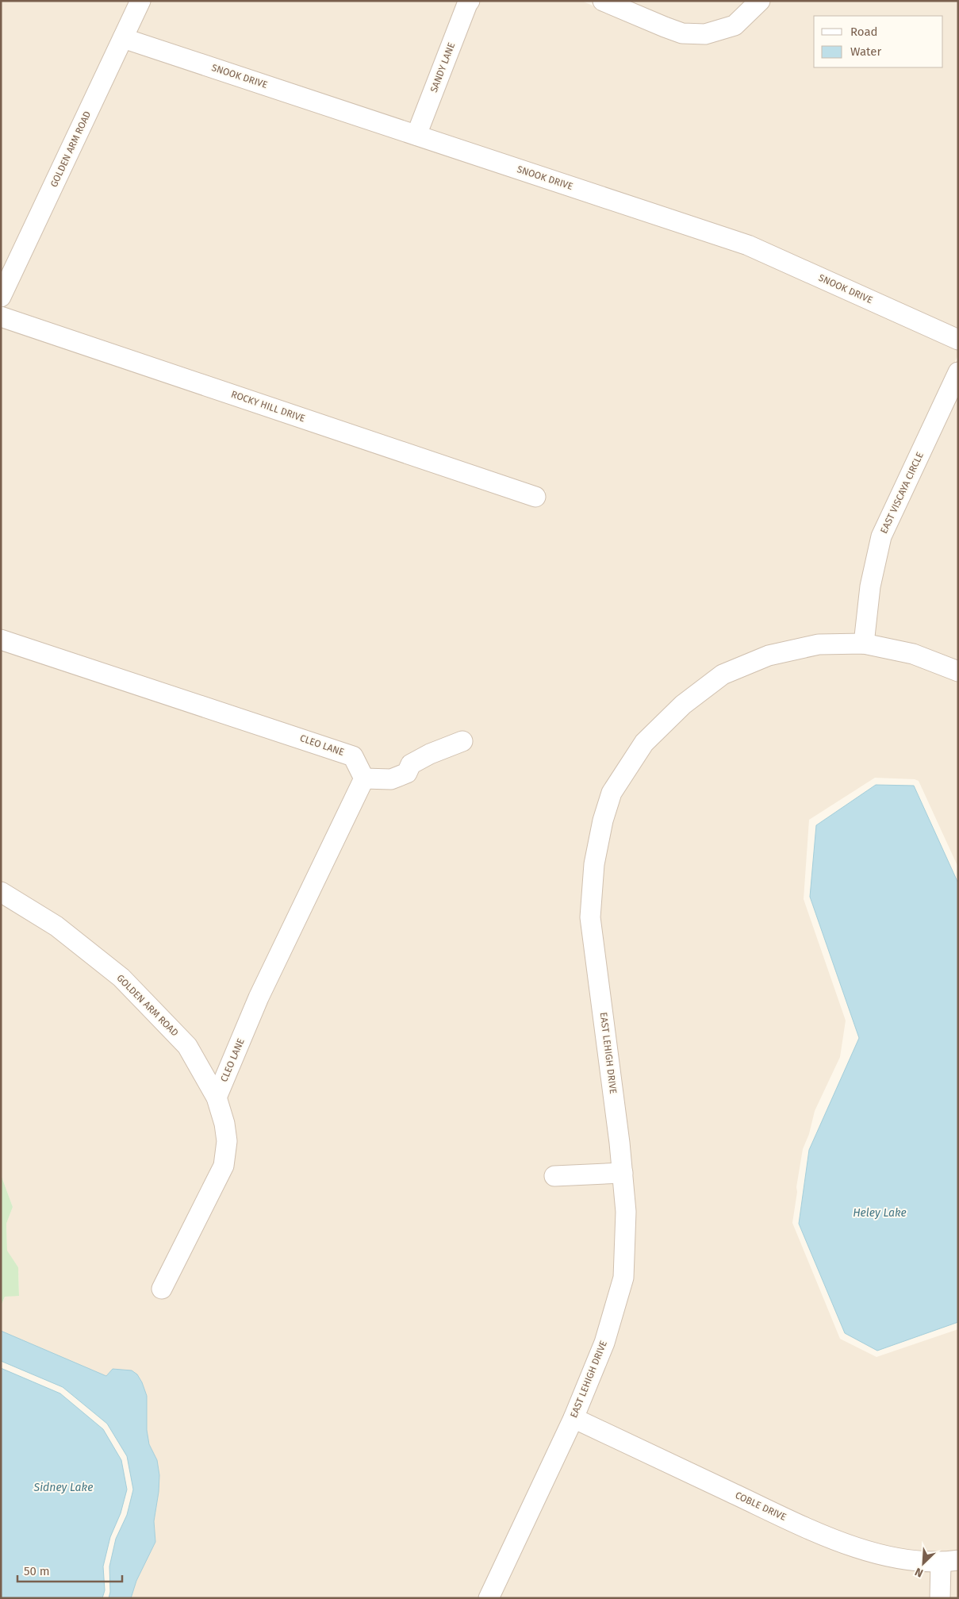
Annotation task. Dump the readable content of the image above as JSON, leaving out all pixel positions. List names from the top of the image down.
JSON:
{
  "streets": {
    "street": [
      "SANDY LANE",
      "SNOOK DRIVE",
      "GOLDEN ARM ROAD",
      "ROCKY HILL DRIVE",
      "EAST VISCAYA CIRCLE",
      "CLEO LANE",
      "EAST LEHIGH DRIVE",
      "COBLE DRIVE"
    ]
  },
  "crossings": [
    ["SANDY LANE", "SNOOK DRIVE"],
    ["SNOOK DRIVE", "GOLDEN ARM ROAD"],
    ["GOLDEN ARM ROAD", "CLEO LANE"],
    ["EAST VISCAYA CIRCLE", "EAST LEHIGH DRIVE"],
    ["EAST LEHIGH DRIVE", "COBLE DRIVE"]
  ],
  "water": ["Heley Lake", "Sidney Lake"],
  "legend": ["Road", "Water"],
  "scale_bar": "50 m",
  "north": "bottom left"
}
